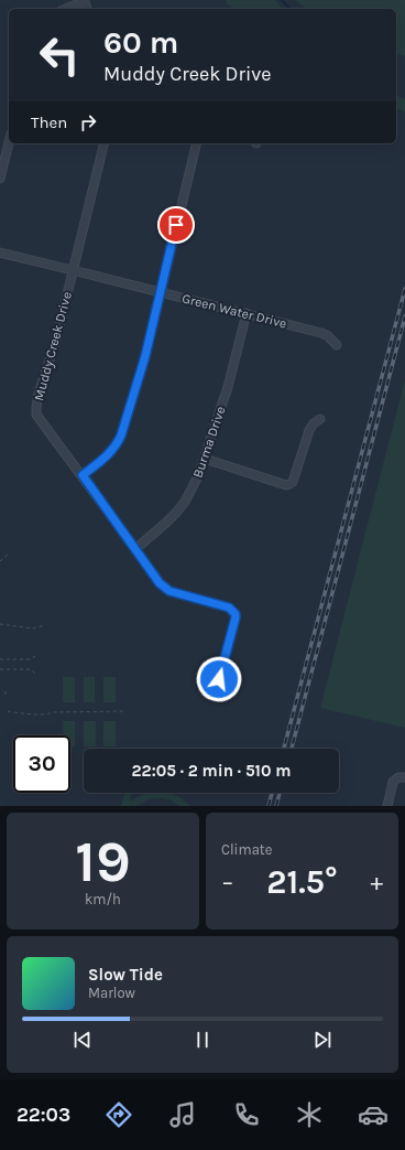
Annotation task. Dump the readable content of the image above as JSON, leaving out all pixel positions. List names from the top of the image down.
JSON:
{
  "streets": {
    "street": ["Green Water Drive", "Muddy Creek Drive", "Burma Drive"]
  },
  "crossings": [
    ["Green Water Drive", "Muddy Creek Drive"],
    ["Green Water Drive", "Burma Drive"],
    ["Muddy Creek Drive", "Burma Drive"]
  ],
  "page": {
    "turn": ["60 m", "Muddy Creek Drive"],
    "then": "Then",
    "limit": "30",
    "trip": "22:05 · 2 min · 510 m",
    "tile": [
      ["19", "km/h"],
      "Climate"
    ],
    "heat": ["−", "21.5°", "+"],
    "song": ["Slow Tide", "Marlow"],
    "tabs": "22:03"
  }
}
